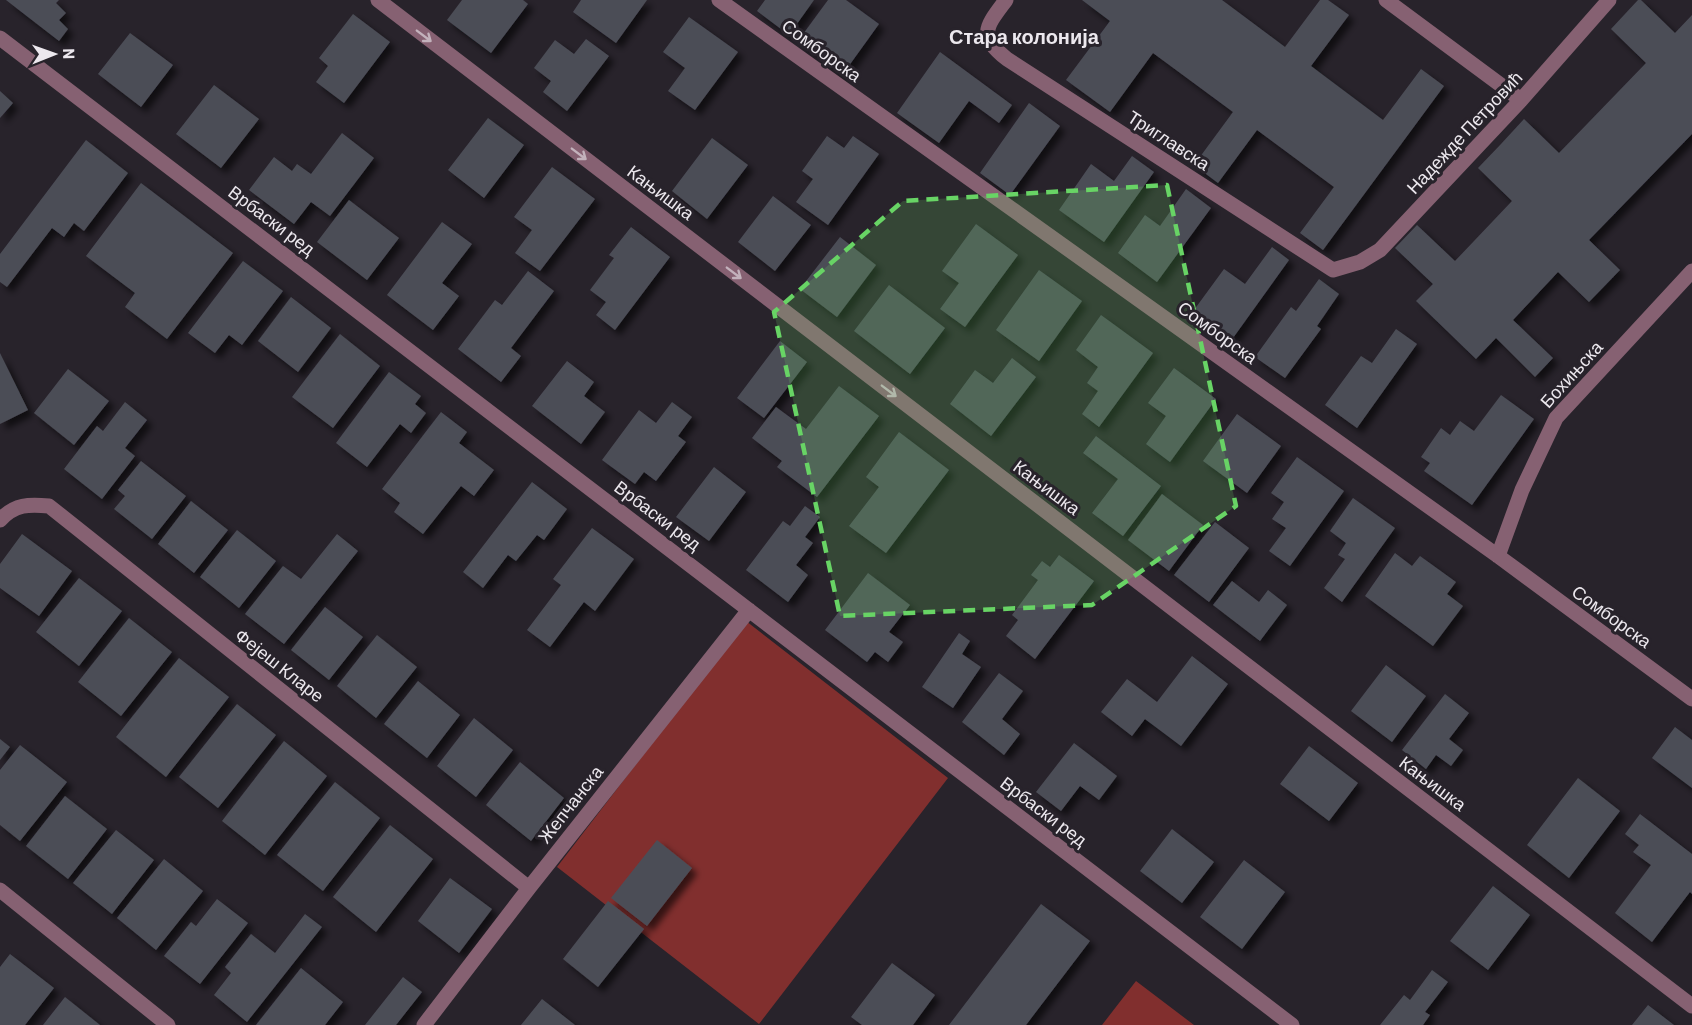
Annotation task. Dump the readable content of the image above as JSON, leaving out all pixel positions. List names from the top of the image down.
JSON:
{
  "streets": {
    "street": [
      "Сомборска",
      "Надежде Петровић",
      "Триглавска",
      "Кањишка",
      "Врбаски ред",
      "Бохињска",
      "Фејеш Кларе",
      "Жепчанска"
    ]
  },
  "crossings": [
    ["Сомборска", "Бохињска"],
    ["Надежде Петровић", "Триглавска"],
    ["Врбаски ред", "Жепчанска"],
    ["Фејеш Кларе", "Жепчанска"]
  ],
  "one_way": ["Кањишка"],
  "districts": ["Стара колонија"],
  "north": "right"
}
